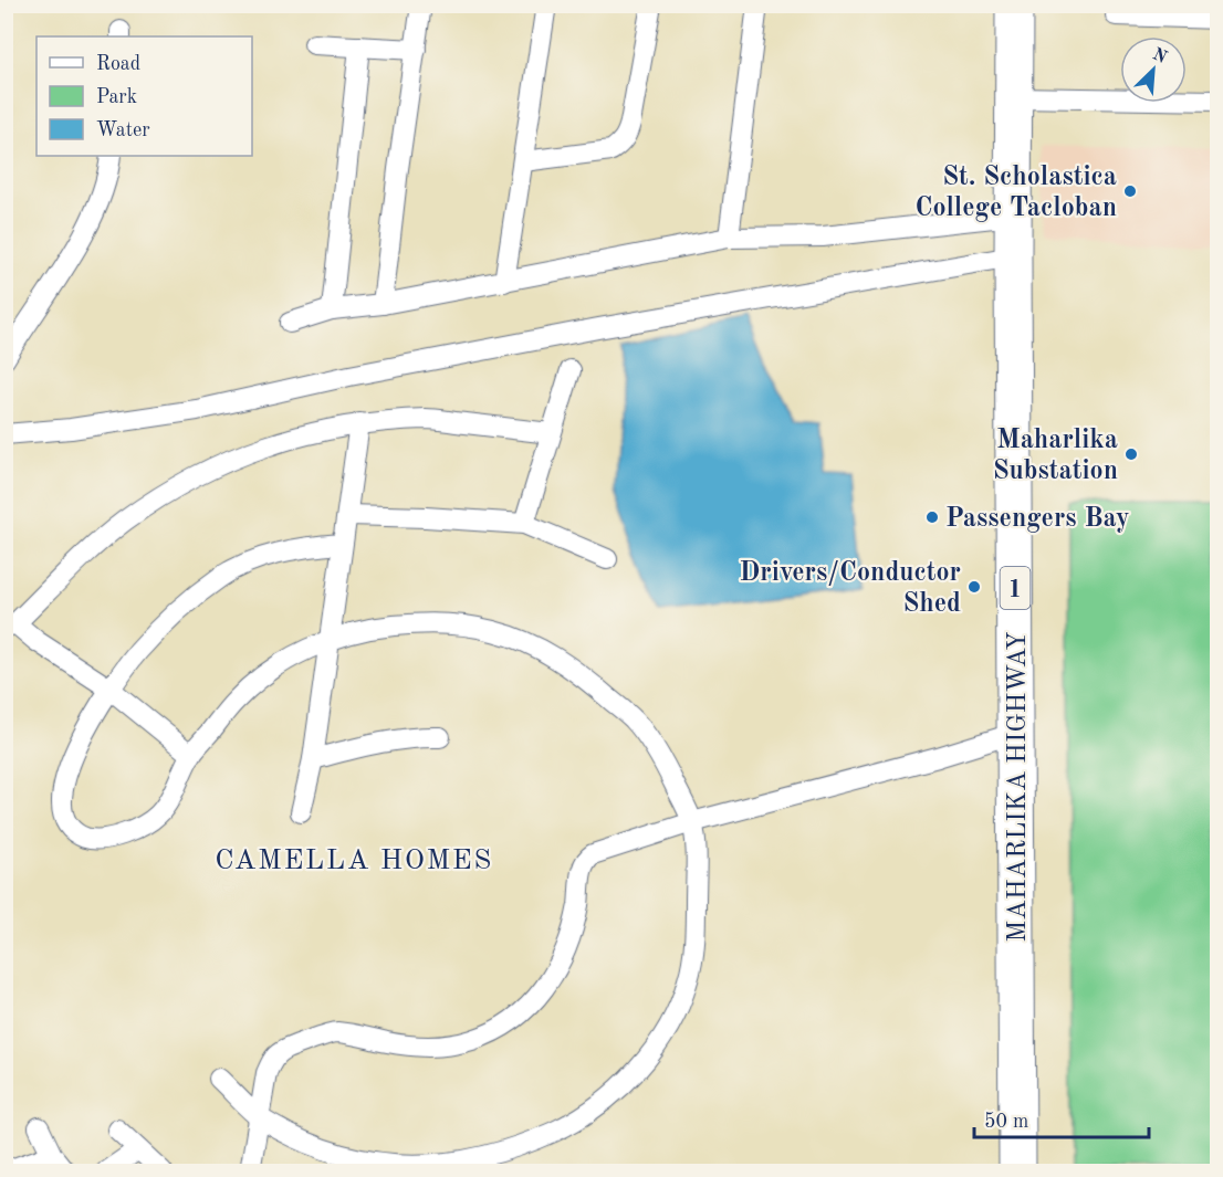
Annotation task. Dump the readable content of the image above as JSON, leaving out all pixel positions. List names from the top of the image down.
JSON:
{
  "streets": {
    "highway": ["1", "MAHARLIKA HIGHWAY"]
  },
  "districts": ["CAMELLA HOMES"],
  "places": [
    "St. Scholastica College Tacloban",
    "Maharlika Substation",
    "Passengers Bay",
    "Drivers/Conductor Shed"
  ],
  "legend": ["Road", "Park", "Water"],
  "scale_bar": "50 m",
  "north": "top right"
}
